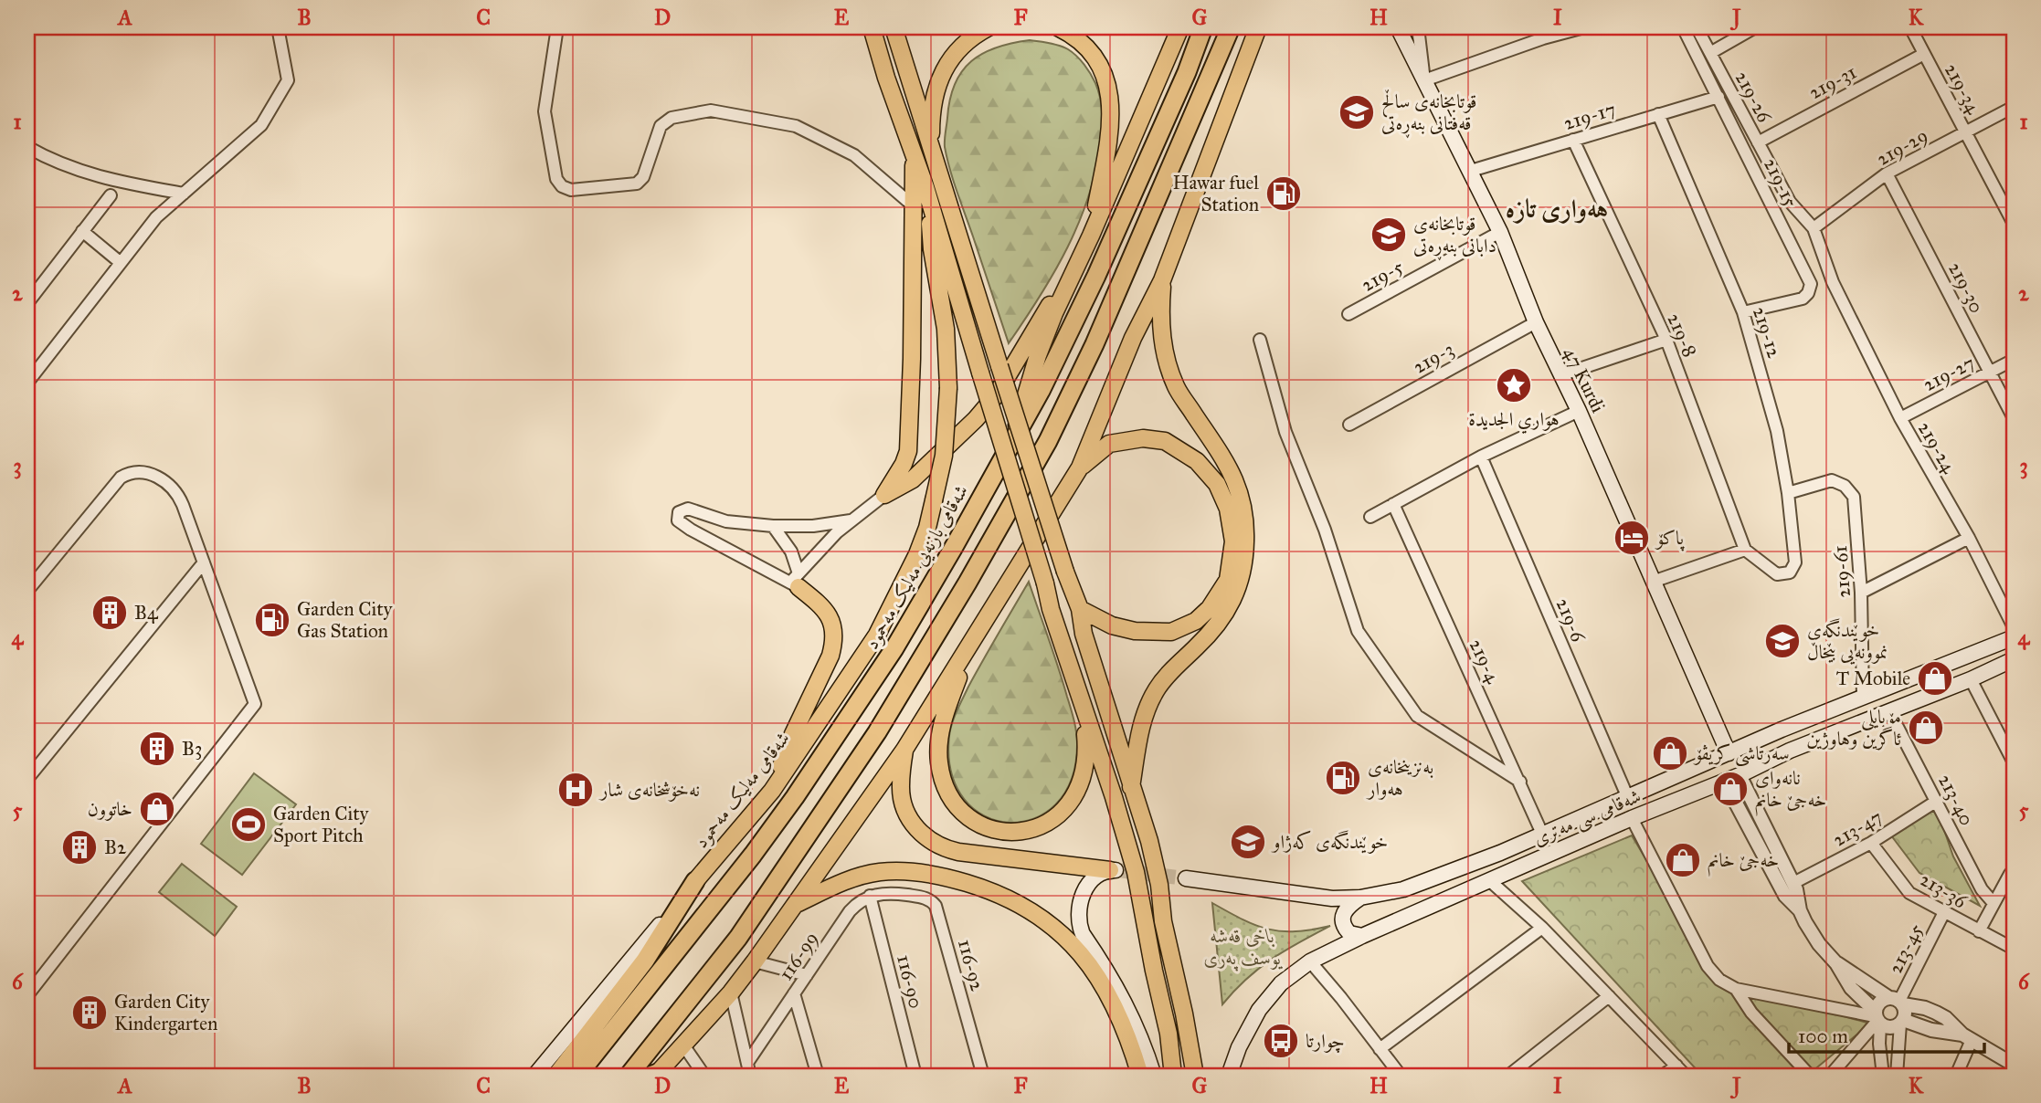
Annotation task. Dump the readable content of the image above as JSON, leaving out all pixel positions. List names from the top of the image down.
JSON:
{
  "streets": {
    "highway": ["شەقامی بازنەیی مەلیک مەحمود"],
    "main road": ["47 Kurdi", "شەقامی مەلیک مەحمود", "شەقامی سی مەتری"],
    "street": [
      "219-31",
      "219-34",
      "219-26",
      "219-17",
      "219-29",
      "219-15",
      "219-5",
      "219-30",
      "219-12",
      "219-8",
      "219-3",
      "219-27",
      "219-24",
      "219-61",
      "219-6",
      "219-4",
      "213-40",
      "213-47",
      "213-36",
      "213-45",
      "116-99",
      "116-92",
      "116-90"
    ]
  },
  "crossings": [
    ["219-31", "219-34"],
    ["219-31", "219-26"],
    ["219-34", "219-29"],
    ["219-26", "219-29"],
    ["219-26", "219-24"],
    ["219-17", "219-15"],
    ["219-17", "219-12"],
    ["219-17", "219-8"],
    ["219-17", "47 Kurdi"],
    ["219-29", "219-30"],
    ["219-15", "219-12"],
    ["219-5", "47 Kurdi"],
    ["219-30", "219-27"],
    ["219-12", "219-8"],
    ["219-12", "219-61"],
    ["219-3", "47 Kurdi"],
    ["219-27", "219-24"],
    ["47 Kurdi", "شەقامی سی مەتری"],
    ["219-61", "شەقامی سی مەتری"],
    ["219-6", "شەقامی سی مەتری"],
    ["219-4", "شەقامی سی مەتری"],
    ["213-40", "شەقامی سی مەتری"],
    ["213-40", "213-47"],
    ["213-47", "213-36"],
    ["213-36", "213-45"],
    ["116-99", "116-92"],
    ["116-99", "116-90"],
    ["116-92", "116-90"]
  ],
  "districts": ["هەواری تازە"],
  "parks": ["باخی قەشە یوسف پەری"],
  "places": {
    "school or university": [
      "قوتابخانەی ساڵح قەفتانی بنەڕەتی",
      "قوتابخانەی دابانی بنەڕەتی",
      "خوێندنگەی نموونەیی بێخاڵ",
      "خوێندنگەی کەژاو"
    ],
    "fuel station": ["Hawar fuel Station", "Garden City Gas Station", "بەنزینخانەی هەوار"],
    "place": ["هواري الجديدة"],
    "hotel": ["پاکۆ"],
    "building": [
      "B4",
      "B3",
      "B2",
      "Garden City Kindergarten"
    ],
    "shop": [
      "T Mobile",
      "مۆبایلی ئاگرین وهاوژین",
      "سەرتاشی کریڤۆ",
      "نانەوای خەجێ خانم",
      "خاتوون",
      "خەجێ خانم"
    ],
    "hospital": ["نەخۆشخانەی شار"],
    "sports": ["Garden City Sport Pitch"],
    "bus stop": ["چوارتا"]
  },
  "scale_bar": "100 m",
  "grid": {
    "columns": [
      "A",
      "B",
      "C",
      "D",
      "E",
      "F",
      "G",
      "H",
      "I",
      "J",
      "K"
    ],
    "rows": [
      "1",
      "2",
      "3",
      "4",
      "5",
      "6"
    ]
  }
}
